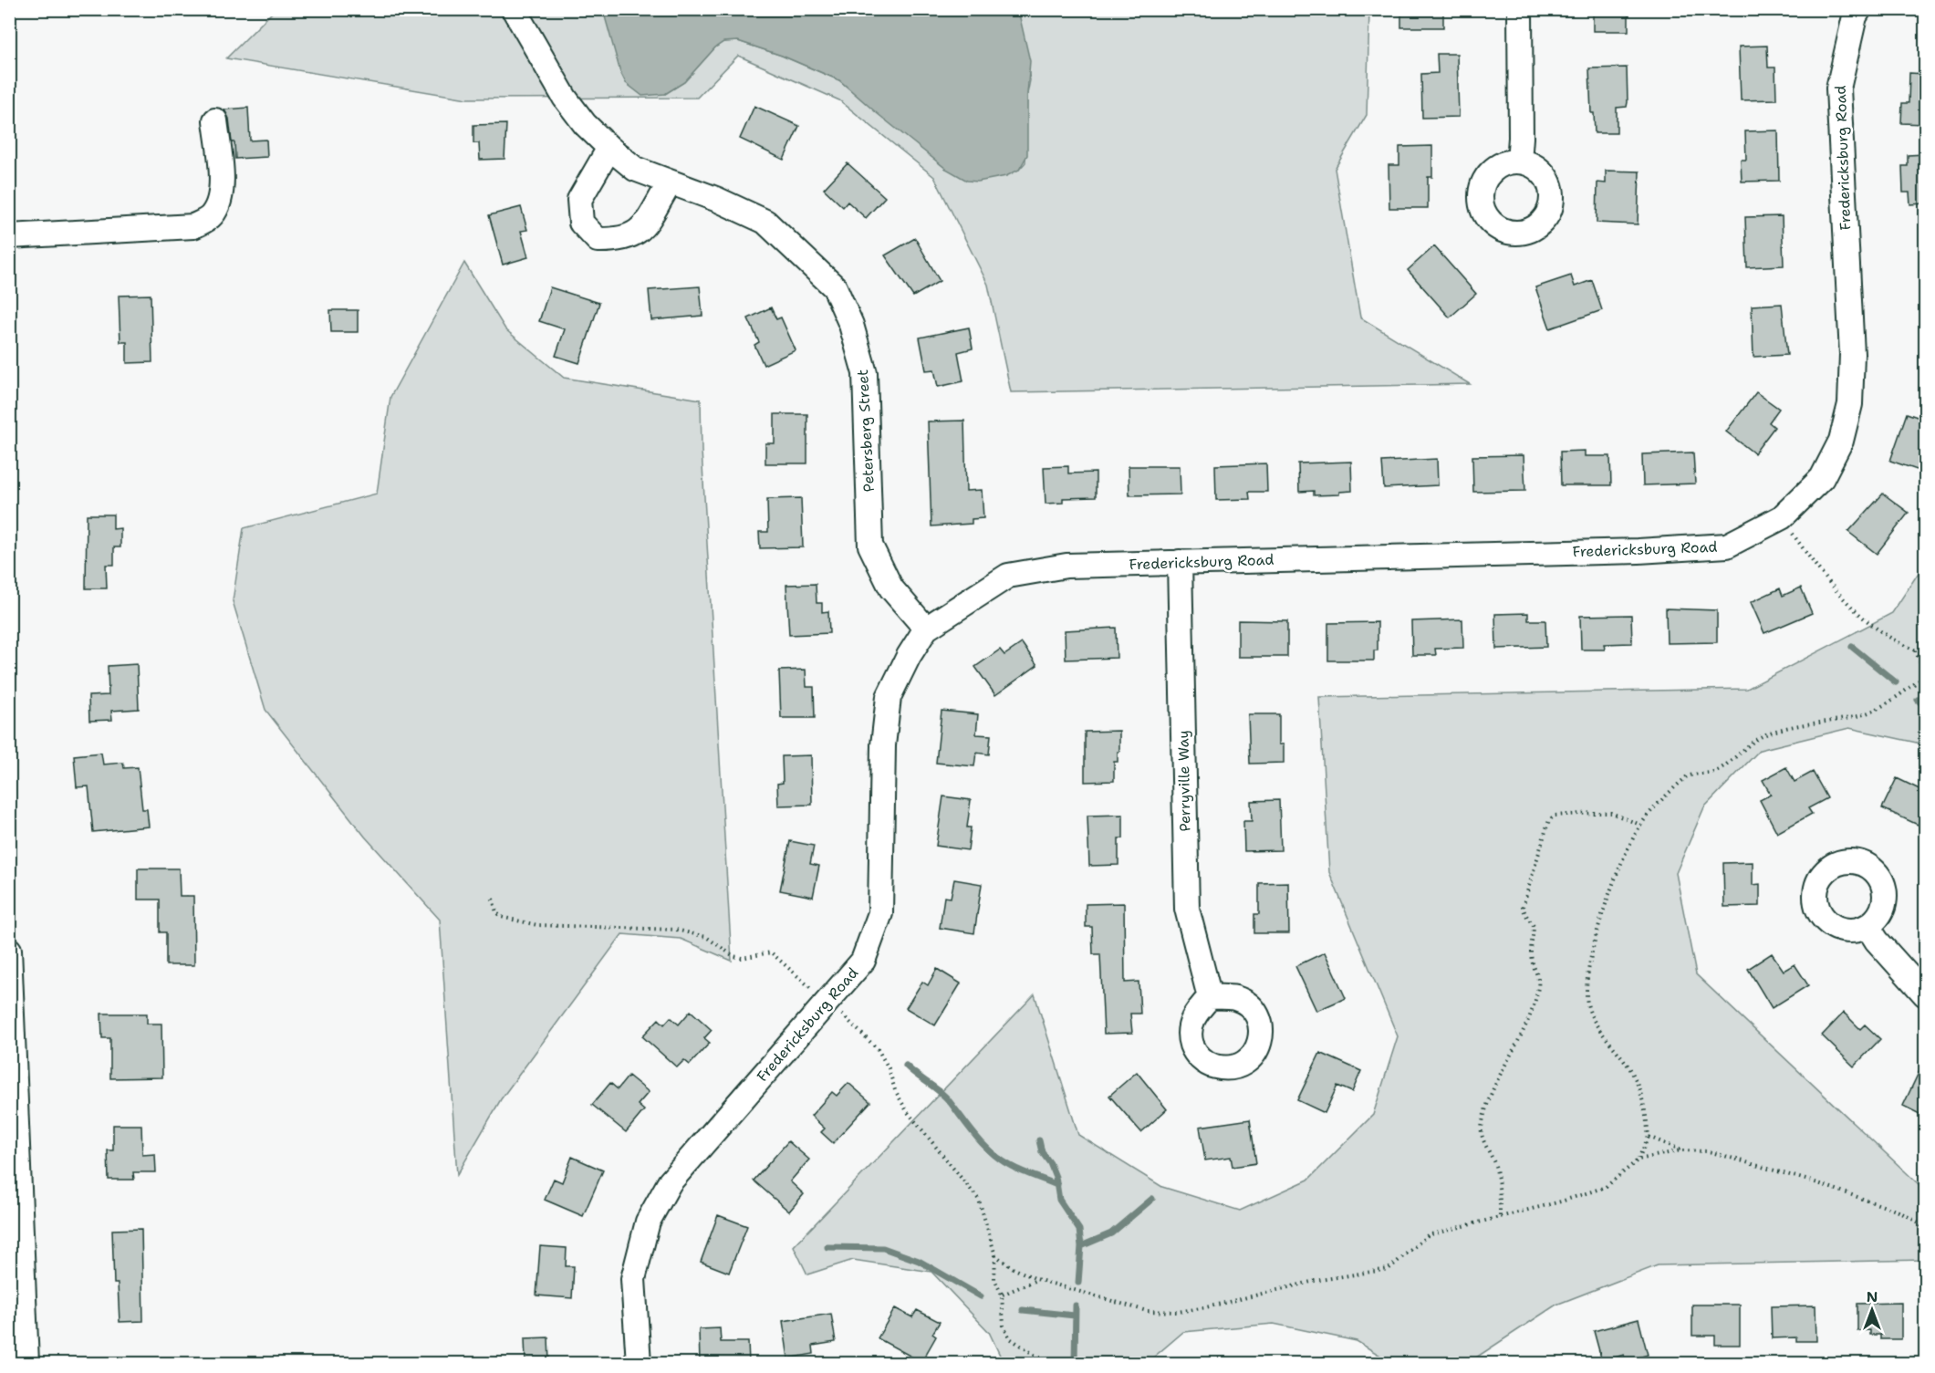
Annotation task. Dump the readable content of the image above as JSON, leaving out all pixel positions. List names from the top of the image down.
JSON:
{
  "streets": {
    "street": ["Fredericksburg Road", "Petersberg Street", "Perryville Way"]
  },
  "crossings": [
    ["Fredericksburg Road", "Petersberg Street"],
    ["Fredericksburg Road", "Perryville Way"]
  ],
  "north": "top"
}
